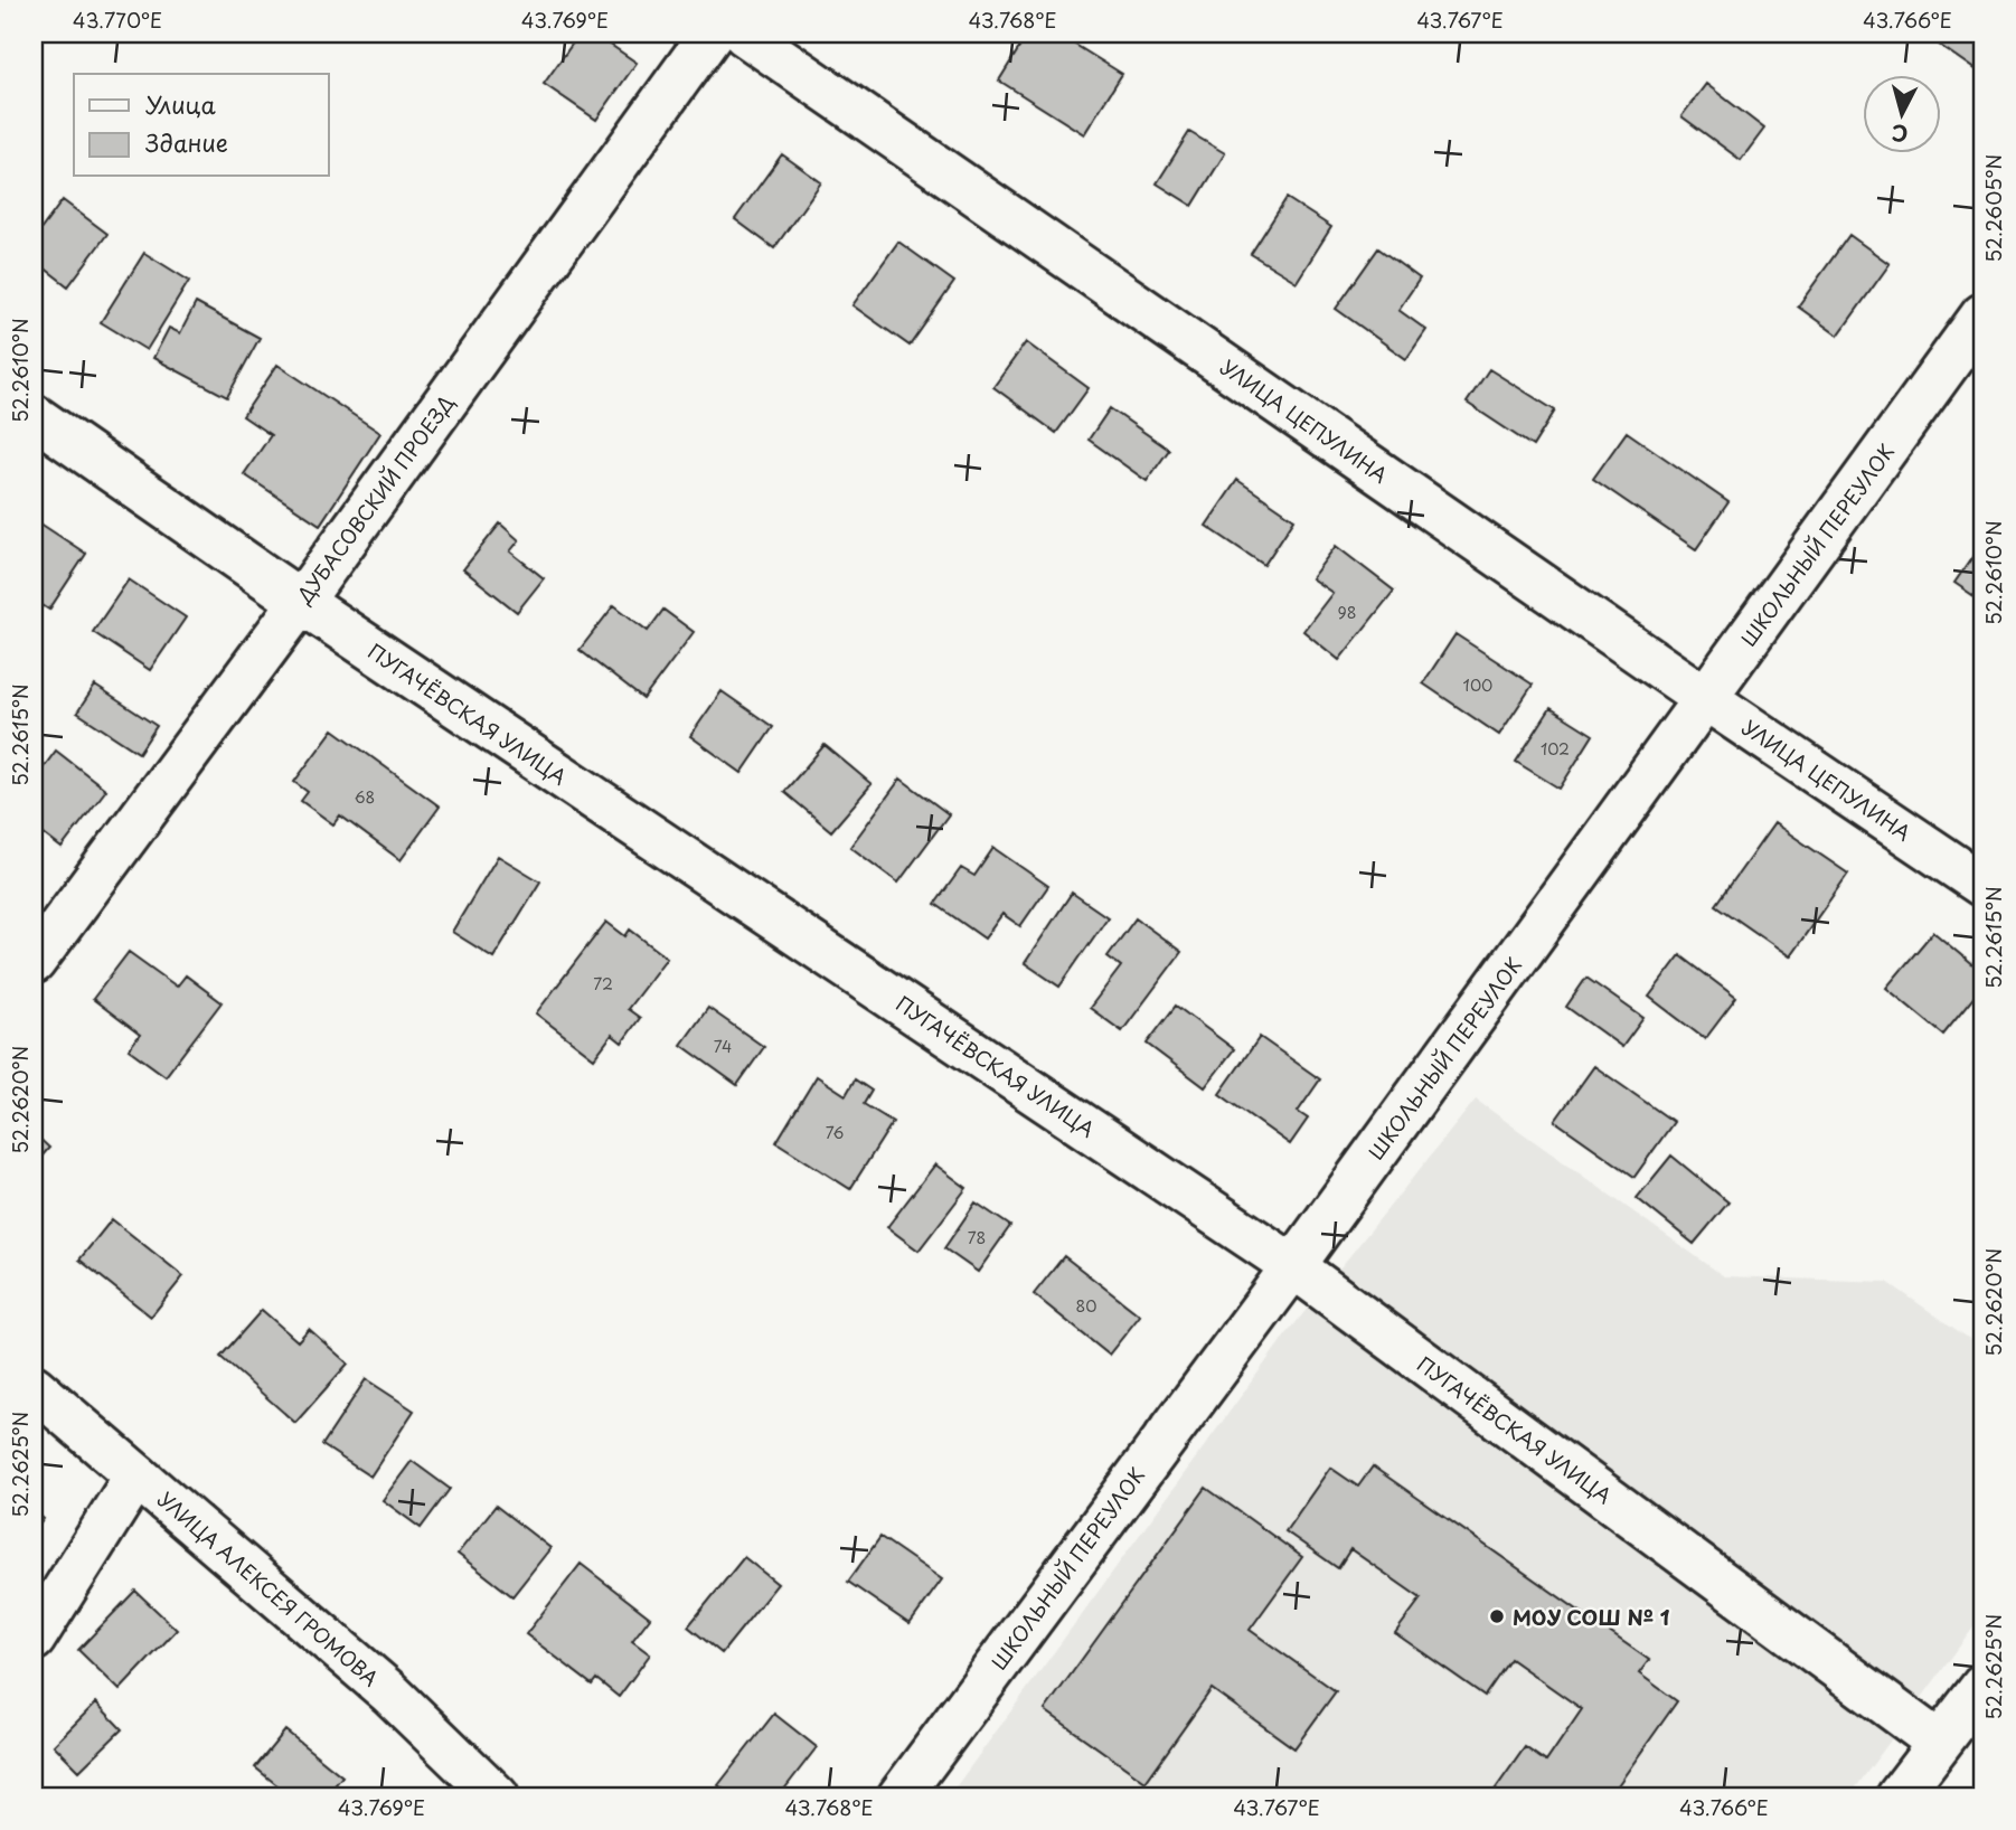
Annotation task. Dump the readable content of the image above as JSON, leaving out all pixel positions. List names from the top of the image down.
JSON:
{
  "streets": {
    "street": [
      "УЛИЦА ЦЕПУЛИНА",
      "ДУБАСОВСКИЙ ПРОЕЗД",
      "ШКОЛЬНЫЙ ПЕРЕУЛОК",
      "ПУГАЧЁВСКАЯ УЛИЦА",
      "УЛИЦА АЛЕКСЕЯ ГРОМОВА"
    ]
  },
  "crossings": [
    ["УЛИЦА ЦЕПУЛИНА", "ШКОЛЬНЫЙ ПЕРЕУЛОК"],
    ["ДУБАСОВСКИЙ ПРОЕЗД", "ПУГАЧЁВСКАЯ УЛИЦА"],
    ["ШКОЛЬНЫЙ ПЕРЕУЛОК", "ПУГАЧЁВСКАЯ УЛИЦА"]
  ],
  "places": ["МОУ СОШ № 1"],
  "house_numbers": [
    "98",
    "100",
    "102",
    "68",
    "72",
    "74",
    "76",
    "78",
    "80"
  ],
  "legend": ["Улица", "Здание"],
  "north": "bottom",
  "coordinates": [
    "43.770°E",
    "43.769°E",
    "43.768°E",
    "43.767°E",
    "43.766°E",
    "52.2605°N",
    "52.2610°N",
    "52.2615°N",
    "52.2620°N",
    "52.2625°N"
  ]
}
